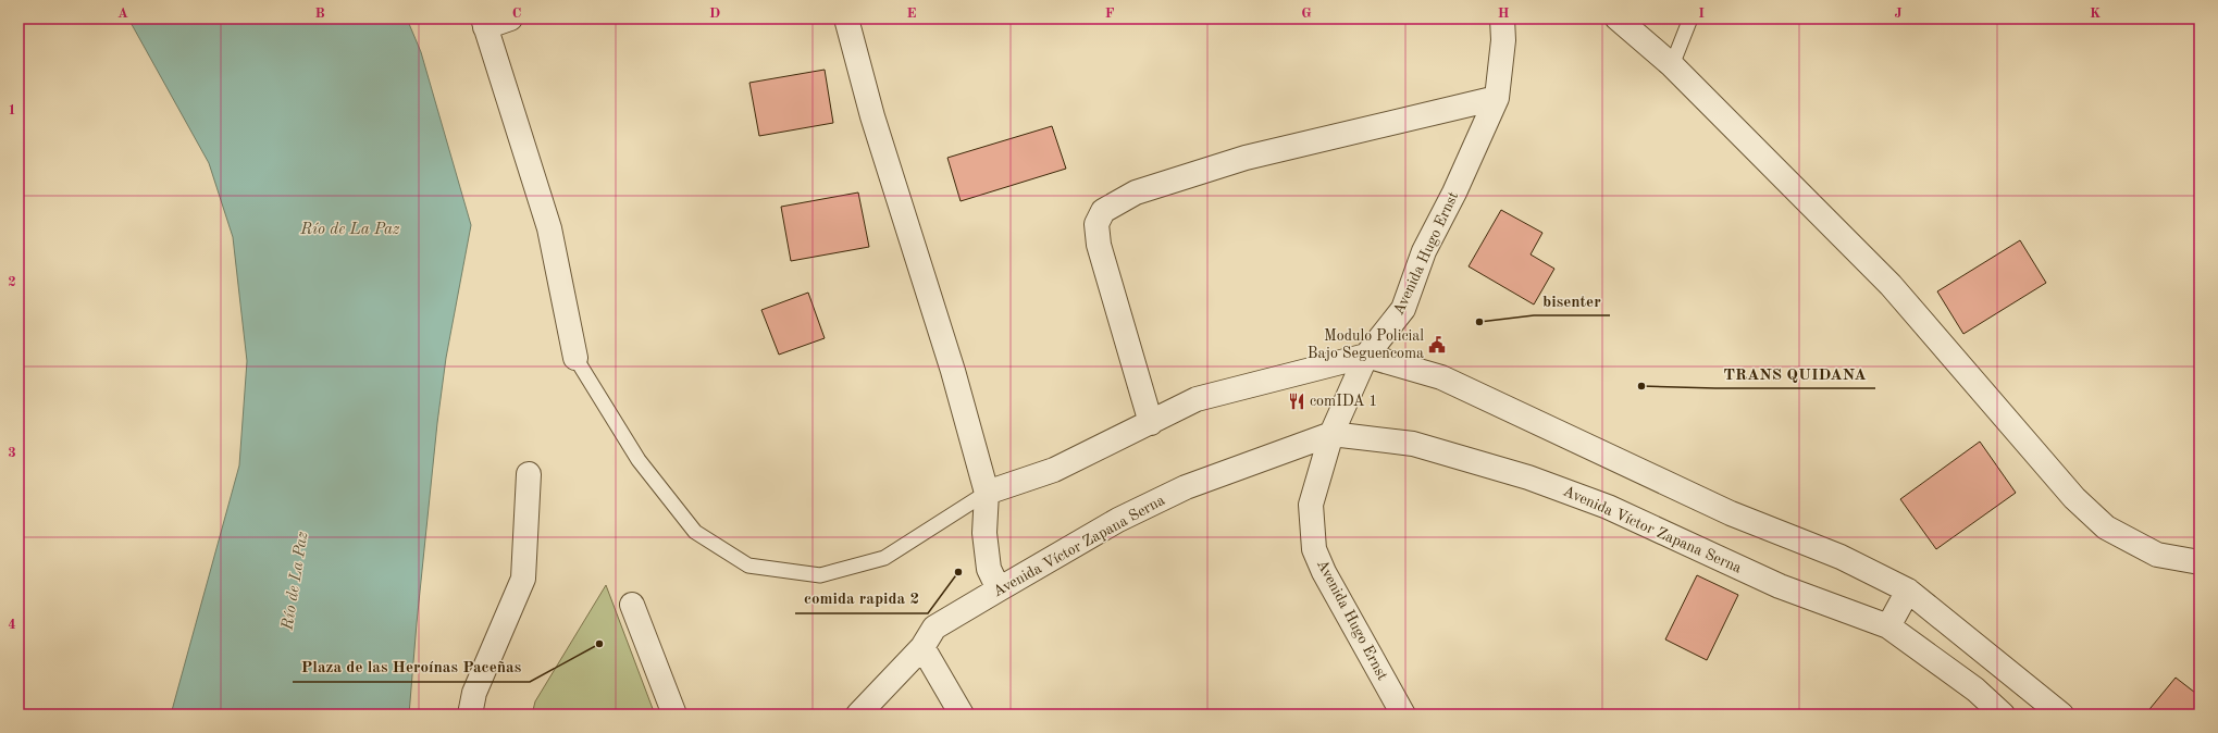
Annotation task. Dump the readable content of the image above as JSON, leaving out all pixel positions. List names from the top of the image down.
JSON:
{
  "streets": {
    "street": ["Avenida Hugo Ernst", "Avenida Víctor Zapana Serna"]
  },
  "crossings": [
    ["Avenida Hugo Ernst", "Avenida Víctor Zapana Serna"]
  ],
  "water": ["Río de La Paz"],
  "places": {
    "other": [
      "bisenter",
      "TRANS QUIDANA",
      "comida rapida 2",
      "Plaza de las Heroínas Paceñas"
    ],
    "public building": ["Modulo Policial Bajo Seguencoma"],
    "restaurant": ["comIDA 1"]
  },
  "grid": {
    "columns": [
      "A",
      "B",
      "C",
      "D",
      "E",
      "F",
      "G",
      "H",
      "I",
      "J",
      "K"
    ],
    "rows": [
      "1",
      "2",
      "3",
      "4"
    ]
  }
}
